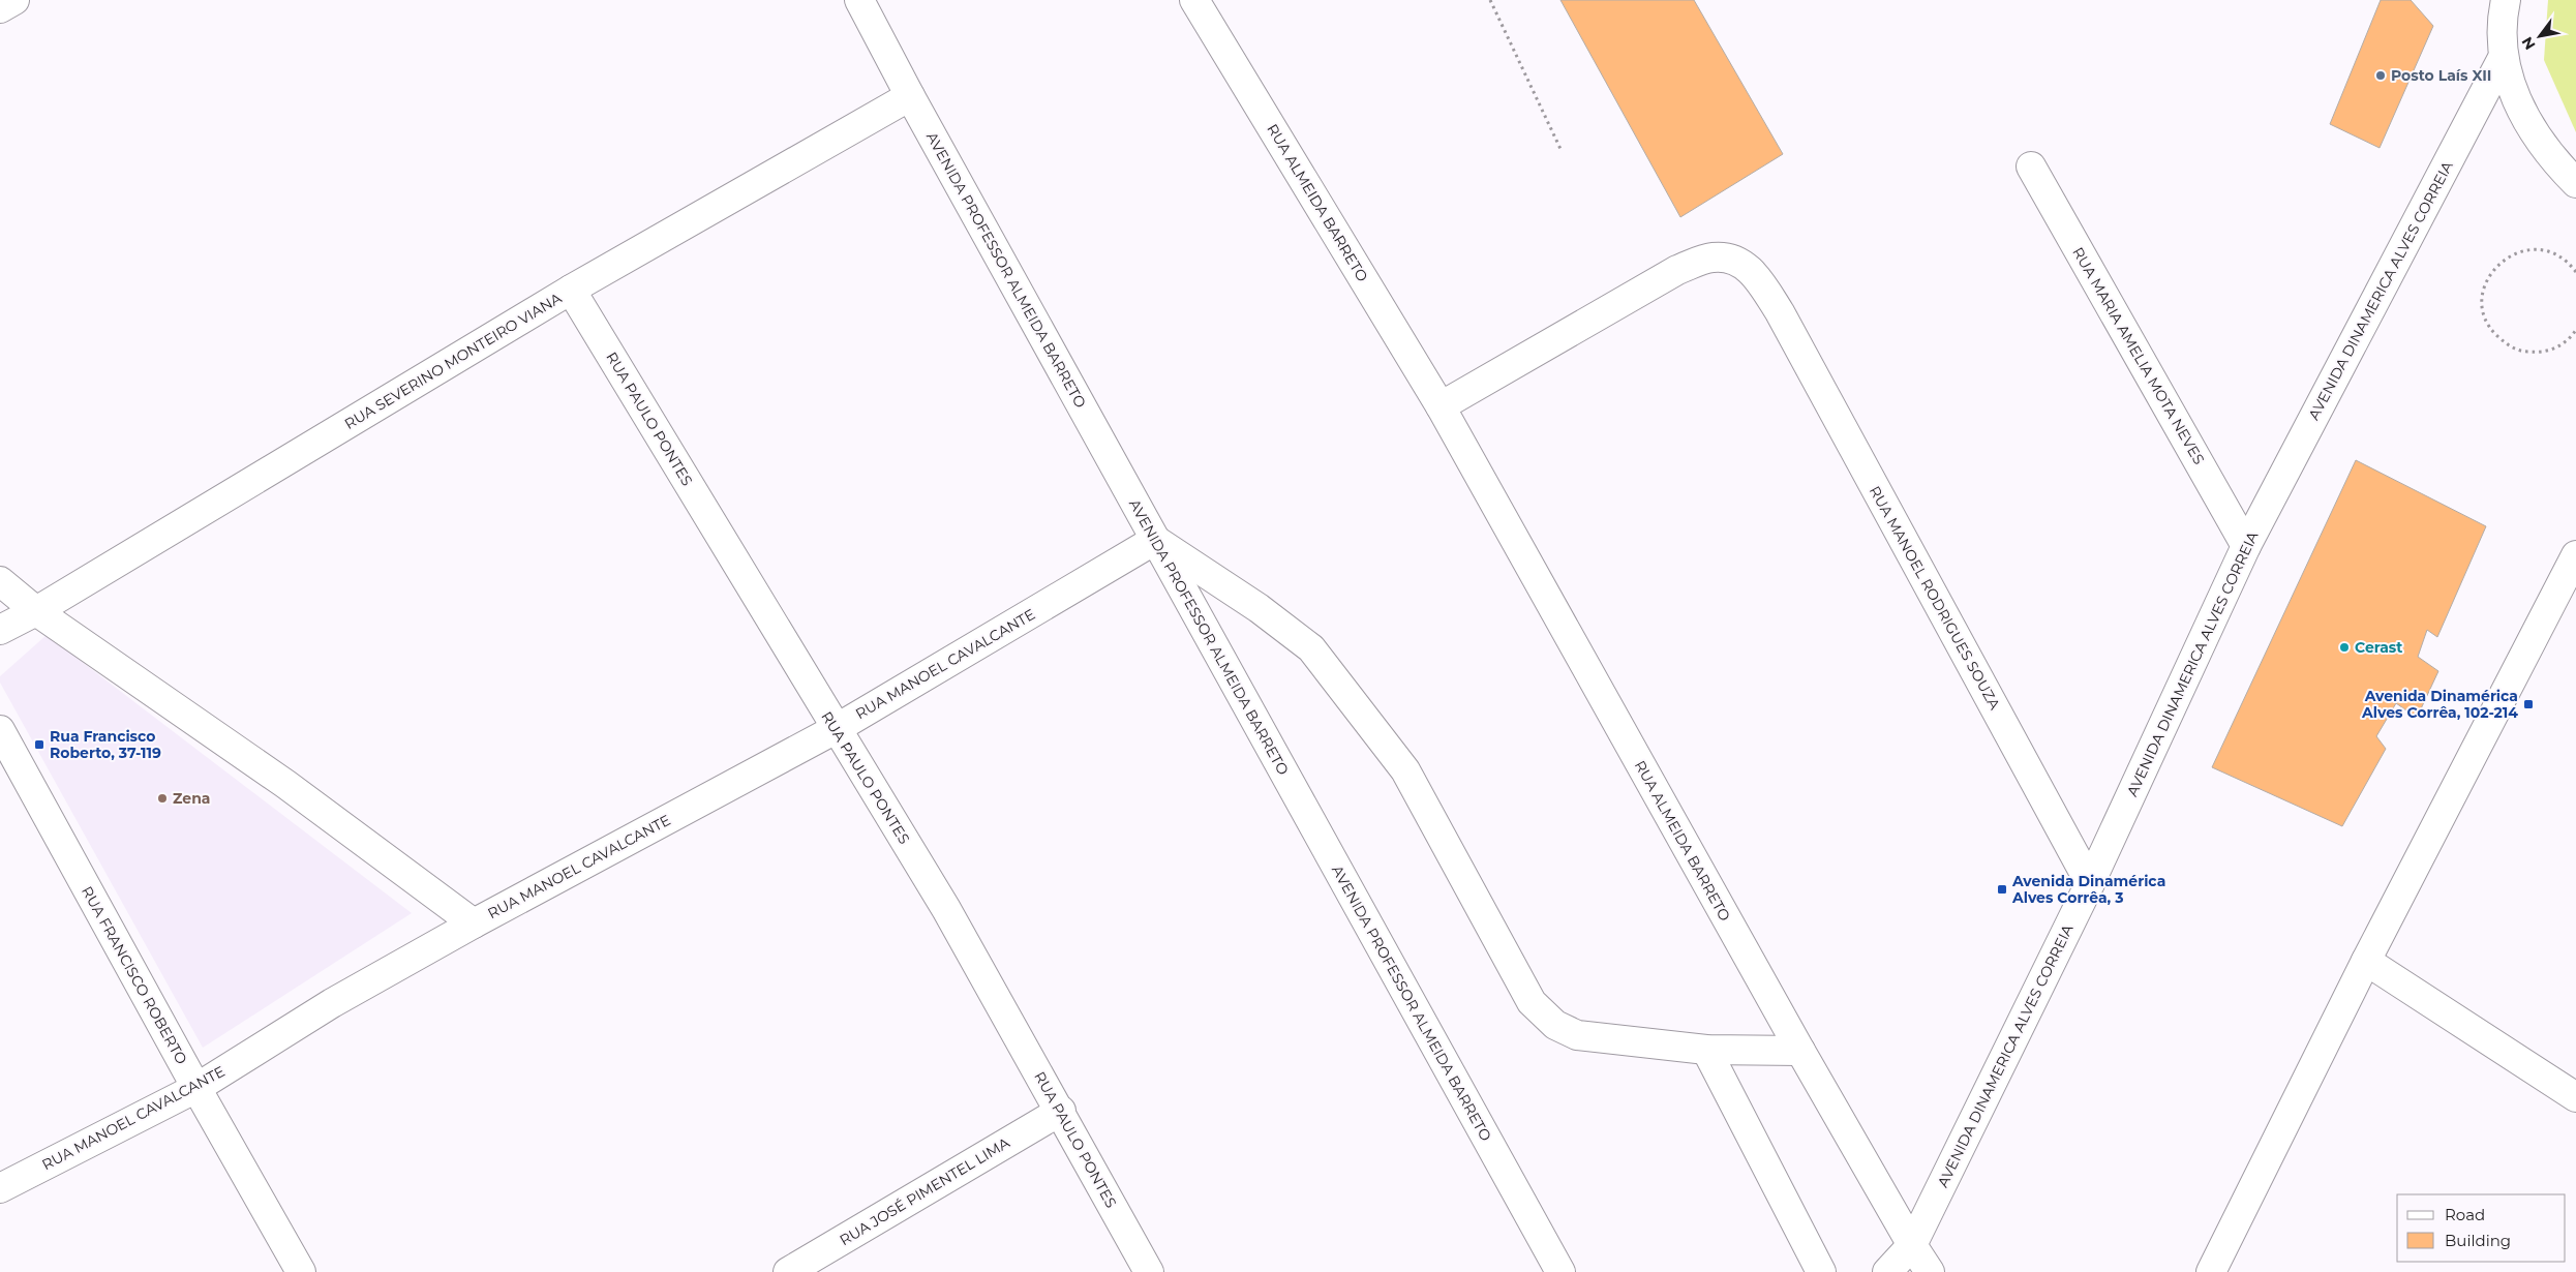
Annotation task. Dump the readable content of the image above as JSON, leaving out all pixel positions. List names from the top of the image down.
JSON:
{
  "streets": {
    "street": [
      "RUA ALMEIDA BARRETO",
      "AVENIDA PROFESSOR ALMEIDA BARRETO",
      "AVENIDA DINAMERICA ALVES CORREIA",
      "RUA MARIA AMELIA MOTA NEVES",
      "RUA SEVERINO MONTEIRO VIANA",
      "RUA PAULO PONTES",
      "RUA MANOEL RODRIGUES SOUZA",
      "RUA MANOEL CAVALCANTE",
      "RUA FRANCISCO ROBERTO",
      "RUA JOSÉ PIMENTEL LIMA"
    ]
  },
  "crossings": [
    ["RUA ALMEIDA BARRETO", "AVENIDA DINAMERICA ALVES CORREIA"],
    ["RUA ALMEIDA BARRETO", "RUA MANOEL RODRIGUES SOUZA"],
    ["AVENIDA PROFESSOR ALMEIDA BARRETO", "RUA SEVERINO MONTEIRO VIANA"],
    ["AVENIDA PROFESSOR ALMEIDA BARRETO", "RUA MANOEL CAVALCANTE"],
    ["AVENIDA DINAMERICA ALVES CORREIA", "RUA MARIA AMELIA MOTA NEVES"],
    ["AVENIDA DINAMERICA ALVES CORREIA", "RUA MANOEL RODRIGUES SOUZA"],
    ["RUA SEVERINO MONTEIRO VIANA", "RUA PAULO PONTES"],
    ["RUA PAULO PONTES", "RUA MANOEL CAVALCANTE"],
    ["RUA PAULO PONTES", "RUA JOSÉ PIMENTEL LIMA"],
    ["RUA MANOEL CAVALCANTE", "RUA FRANCISCO ROBERTO"]
  ],
  "places": {
    "other": ["Posto Laís XII", "Cerast", "Zena"],
    "transit": ["Avenida Dinamérica Alves Corrêa, 102-214", "Rua Francisco Roberto, 37-119", "Avenida Dinamérica Alves Corrêa, 3"]
  },
  "legend": ["Road", "Building"],
  "north": "bottom left"
}
